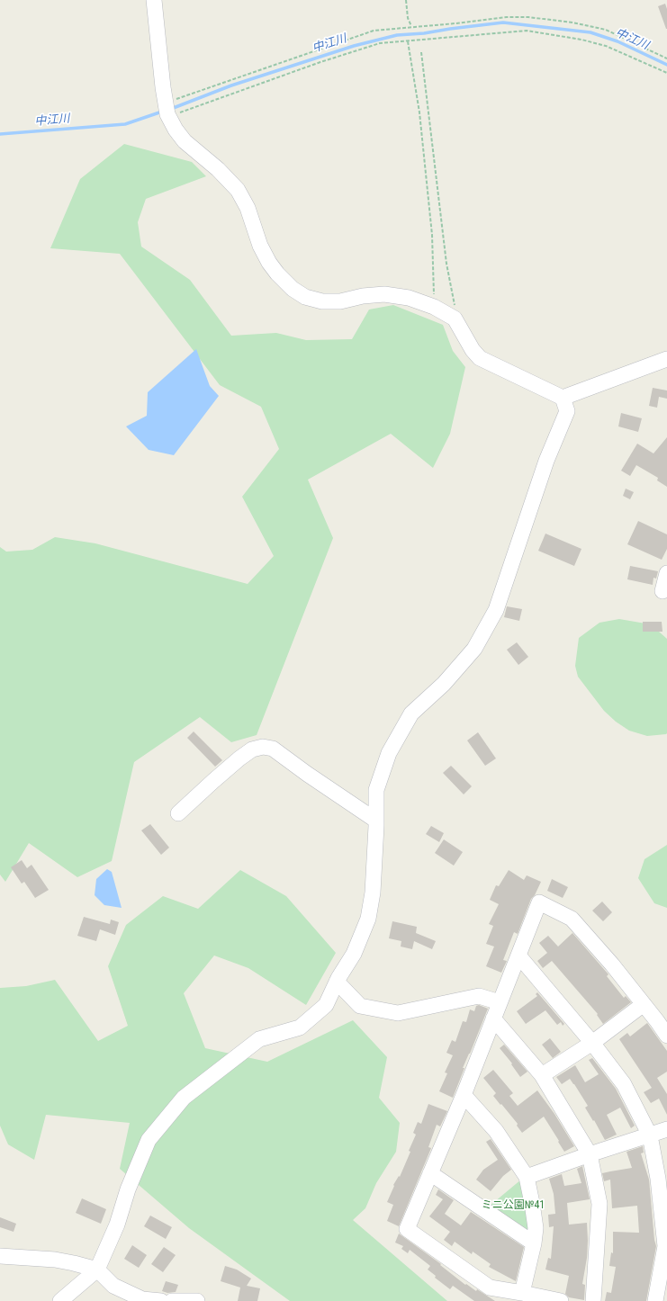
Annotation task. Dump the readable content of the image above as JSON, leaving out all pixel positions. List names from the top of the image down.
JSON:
{
  "water": ["中江川"],
  "parks": ["ミニ公園№41"]
}
